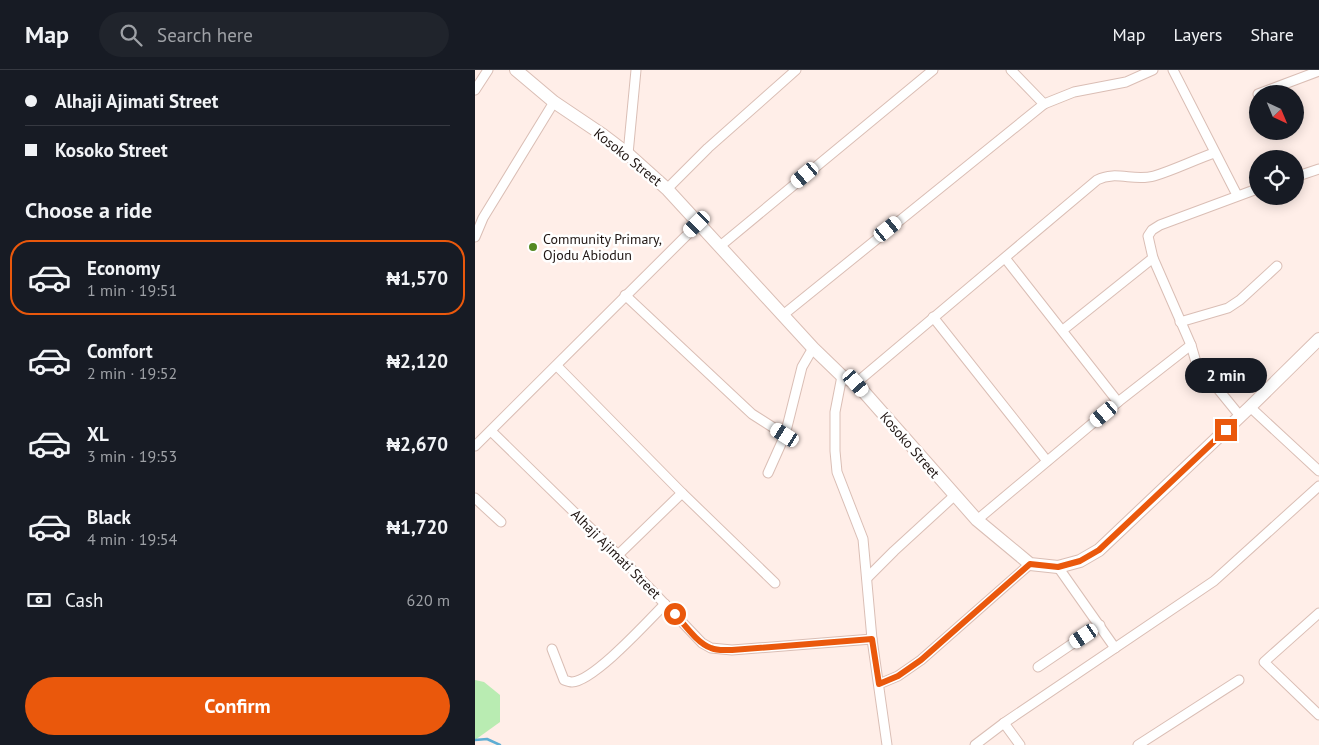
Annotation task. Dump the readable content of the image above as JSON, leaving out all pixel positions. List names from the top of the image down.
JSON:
{
  "streets": {
    "street": ["Kosoko Street", "Alhaji Ajimati Street"]
  },
  "places": ["Community Primary, Ojodu Abiodun"],
  "north": "bottom right",
  "page": {
    "header": "Map",
    "search": "Search here",
    "nav": ["Map", "Layers", "Share"],
    "banner": ["Alhaji Ajimati Street", "Kosoko Street"],
    "heading": "Choose a ride",
    "list": [
      {
        "name": "Economy",
        "note": "1 min · 19:51",
        "value": "₦1,570"
      },
      {
        "name": "Comfort",
        "note": "2 min · 19:52",
        "value": "₦2,120"
      },
      {
        "name": "XL",
        "note": "3 min · 19:53",
        "value": "₦2,670"
      },
      {
        "name": "Black",
        "note": "4 min · 19:54",
        "value": "₦1,720"
      }
    ],
    "bubble": "2 min",
    "pay": ["Cash", "620 m"],
    "buttons": "Confirm"
  }
}
